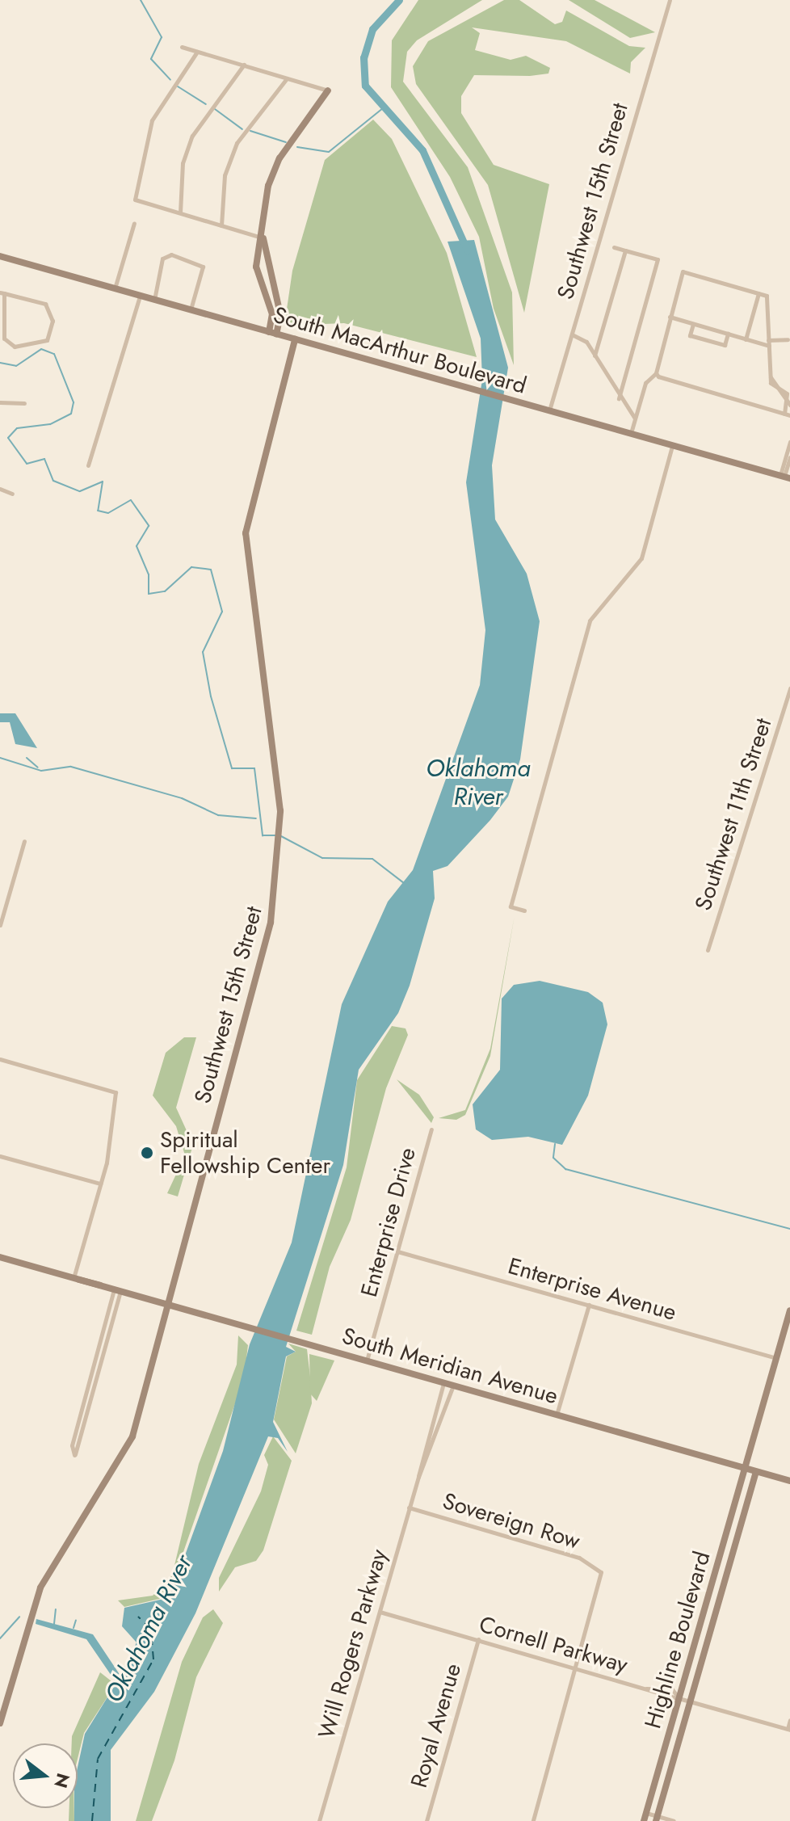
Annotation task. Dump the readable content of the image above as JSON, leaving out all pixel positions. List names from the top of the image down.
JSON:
{
  "streets": {
    "main road": [
      "Southwest 15th Street",
      "South MacArthur Boulevard",
      "South Meridian Avenue",
      "Highline Boulevard"
    ],
    "street": [
      "Southwest 11th Street",
      "Enterprise Drive",
      "Enterprise Avenue",
      "Sovereign Row",
      "Will Rogers Parkway",
      "Cornell Parkway",
      "Royal Avenue"
    ]
  },
  "crossings": [
    ["Southwest 15th Street", "South MacArthur Boulevard"],
    ["Southwest 15th Street", "South Meridian Avenue"],
    ["Enterprise Drive", "Enterprise Avenue"],
    ["Enterprise Drive", "South Meridian Avenue"],
    ["Enterprise Avenue", "Highline Boulevard"],
    ["South Meridian Avenue", "Highline Boulevard"],
    ["South Meridian Avenue", "Will Rogers Parkway"],
    ["Sovereign Row", "Will Rogers Parkway"],
    ["Sovereign Row", "Cornell Parkway"],
    ["Highline Boulevard", "Cornell Parkway"],
    ["Will Rogers Parkway", "Cornell Parkway"],
    ["Cornell Parkway", "Royal Avenue"]
  ],
  "water": ["Oklahoma River"],
  "places": ["Spiritual Fellowship Center"],
  "north": "right"
}
